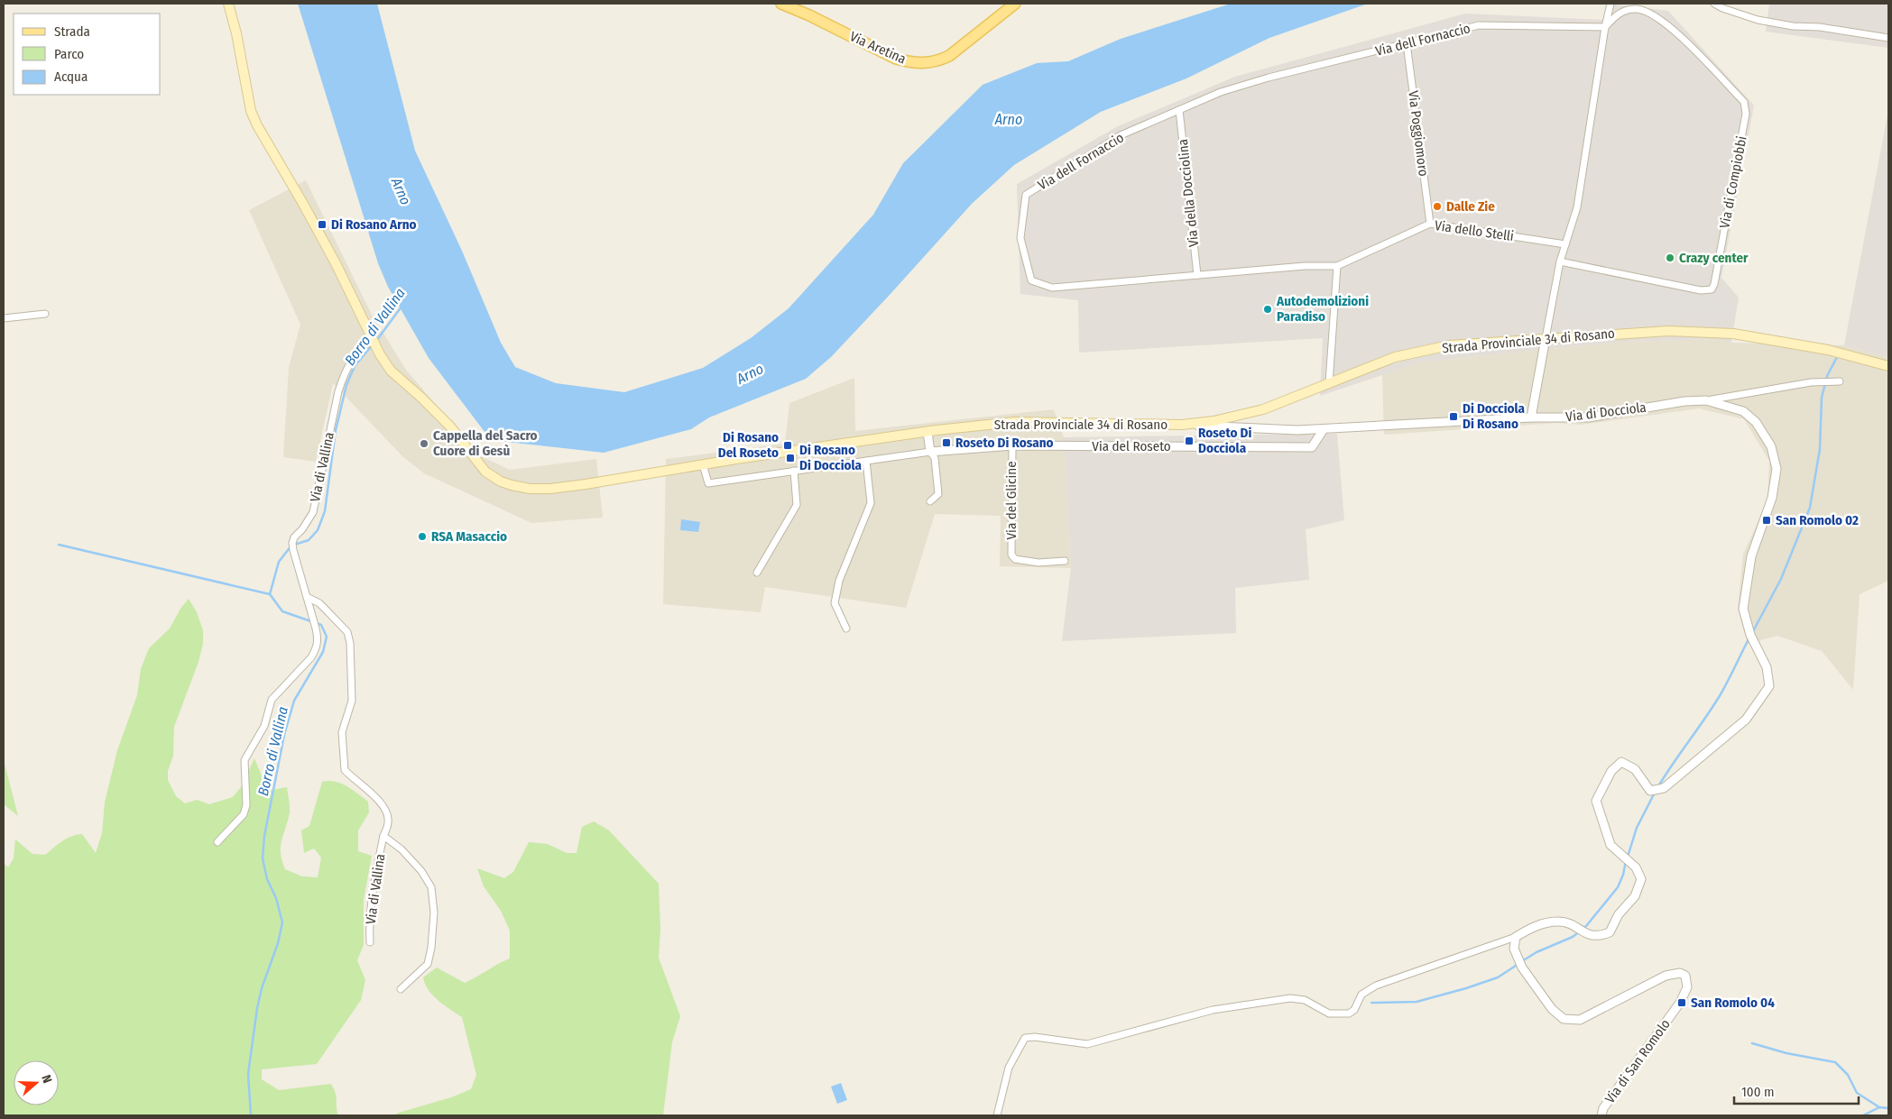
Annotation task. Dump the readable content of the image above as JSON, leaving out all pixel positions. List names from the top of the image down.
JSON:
{
  "streets": {
    "main road": ["Via Aretina", "Strada Provinciale 34 di Rosano"],
    "street": [
      "Via dell Fornaccio",
      "Via Poggiomoro",
      "Via di Compiobbi",
      "Via della Docciolina",
      "Via dello Stelli",
      "Via di Docciola",
      "Via del Roseto",
      "Via di Vallina",
      "Via del Glicine",
      "Via di San Romolo"
    ]
  },
  "crossings": [
    ["Via dell Fornaccio", "Via Poggiomoro"],
    ["Via dell Fornaccio", "Via di Compiobbi"],
    ["Via dell Fornaccio", "Via della Docciolina"],
    ["Via dell Fornaccio", "Via dello Stelli"],
    ["Via Poggiomoro", "Via dello Stelli"],
    ["Strada Provinciale 34 di Rosano", "Via di Docciola"],
    ["Strada Provinciale 34 di Rosano", "Via del Roseto"],
    ["Strada Provinciale 34 di Rosano", "Via di Vallina"],
    ["Via di Docciola", "Via del Roseto"],
    ["Via del Roseto", "Via del Glicine"]
  ],
  "water": ["Arno", "Borro di Vallina"],
  "places": {
    "other": [
      "Dalle Zie",
      "Crazy center",
      "Autodemolizioni Paradiso",
      "Cappella del Sacro Cuore di Gesù",
      "RSA Masaccio"
    ],
    "transit": [
      "Di Rosano Arno",
      "Di Docciola Di Rosano",
      "Roseto Di Docciola",
      "Roseto Di Rosano",
      "Di Rosano Del Roseto",
      "Di Rosano Di Docciola",
      "San Romolo 02",
      "San Romolo 04"
    ]
  },
  "legend": ["Strada", "Parco", "Acqua"],
  "scale_bar": "100 m",
  "north": "right"
}
